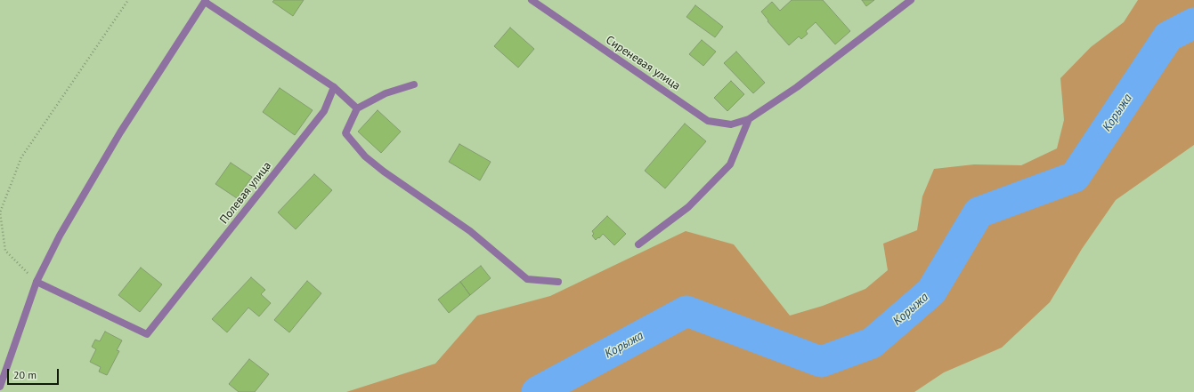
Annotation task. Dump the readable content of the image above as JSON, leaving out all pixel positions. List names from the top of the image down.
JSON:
{
  "streets": {
    "street": ["Сиреневая улица", "Полевая улица"]
  },
  "water": ["Корыжа"],
  "scale_bar": "20 m"
}
